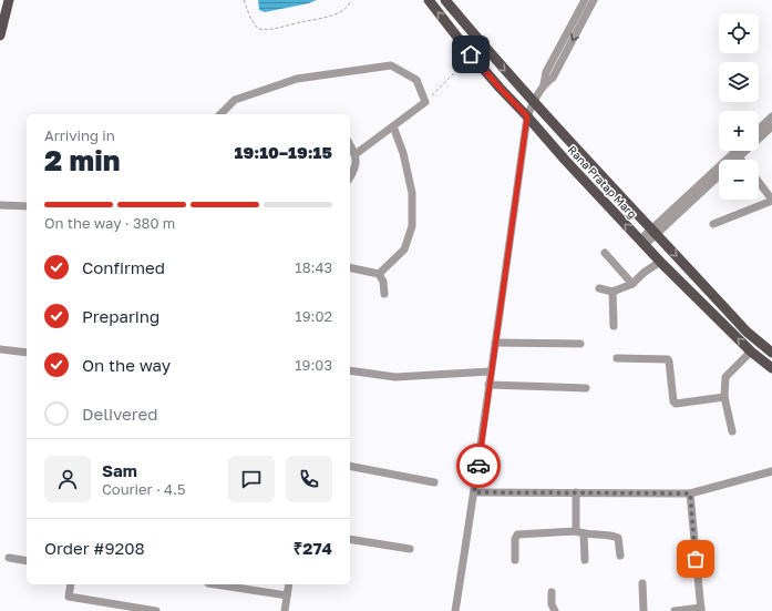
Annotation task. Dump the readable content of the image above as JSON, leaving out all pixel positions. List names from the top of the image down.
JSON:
{
  "streets": {
    "main road": ["Rana Pratap Marg"]
  },
  "page": {
    "map_buttons": ["+", "−"],
    "heading": ["2 min", "Arriving in", "19:10–19:15"],
    "panel": [
      "Sam",
      "Courier · 4.5",
      "Order #9208",
      "₹274"
    ],
    "bar": "On the way · 380 m",
    "list": [
      ["Confirmed", "18:43"],
      ["Preparing", "19:02"],
      ["On the way", "19:03"],
      "Delivered"
    ]
  }
}
